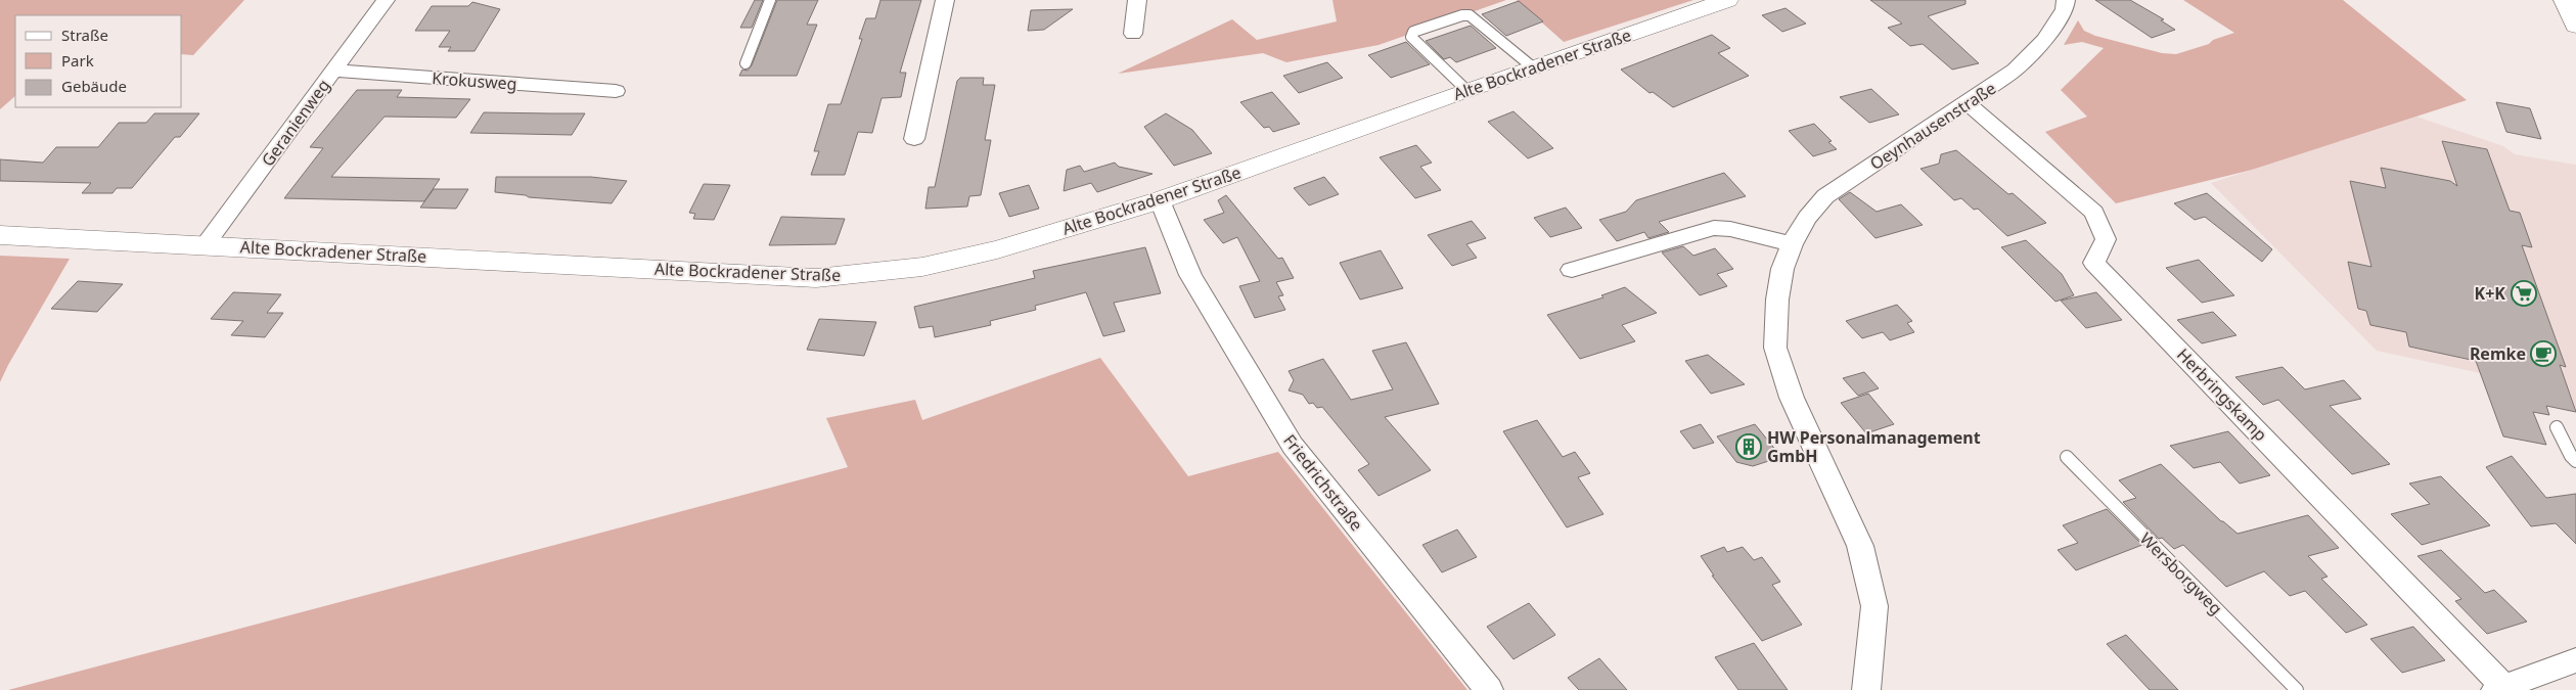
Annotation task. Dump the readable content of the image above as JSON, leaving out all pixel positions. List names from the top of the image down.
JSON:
{
  "streets": {
    "street": [
      "Alte Bockradener Straße",
      "Krokusweg",
      "Geranienweg",
      "Oeynhausenstraße",
      "Herbringskamp",
      "Friedrichstraße"
    ],
    "lane": ["Wersborgweg"]
  },
  "crossings": [
    ["Alte Bockradener Straße", "Geranienweg"],
    ["Alte Bockradener Straße", "Friedrichstraße"],
    ["Krokusweg", "Geranienweg"],
    ["Oeynhausenstraße", "Herbringskamp"]
  ],
  "places": {
    "supermarket": ["K+K"],
    "cafe": ["Remke"],
    "building": ["HW Personalmanagement GmbH"]
  },
  "legend": ["Straße", "Park", "Gebäude"]
}
